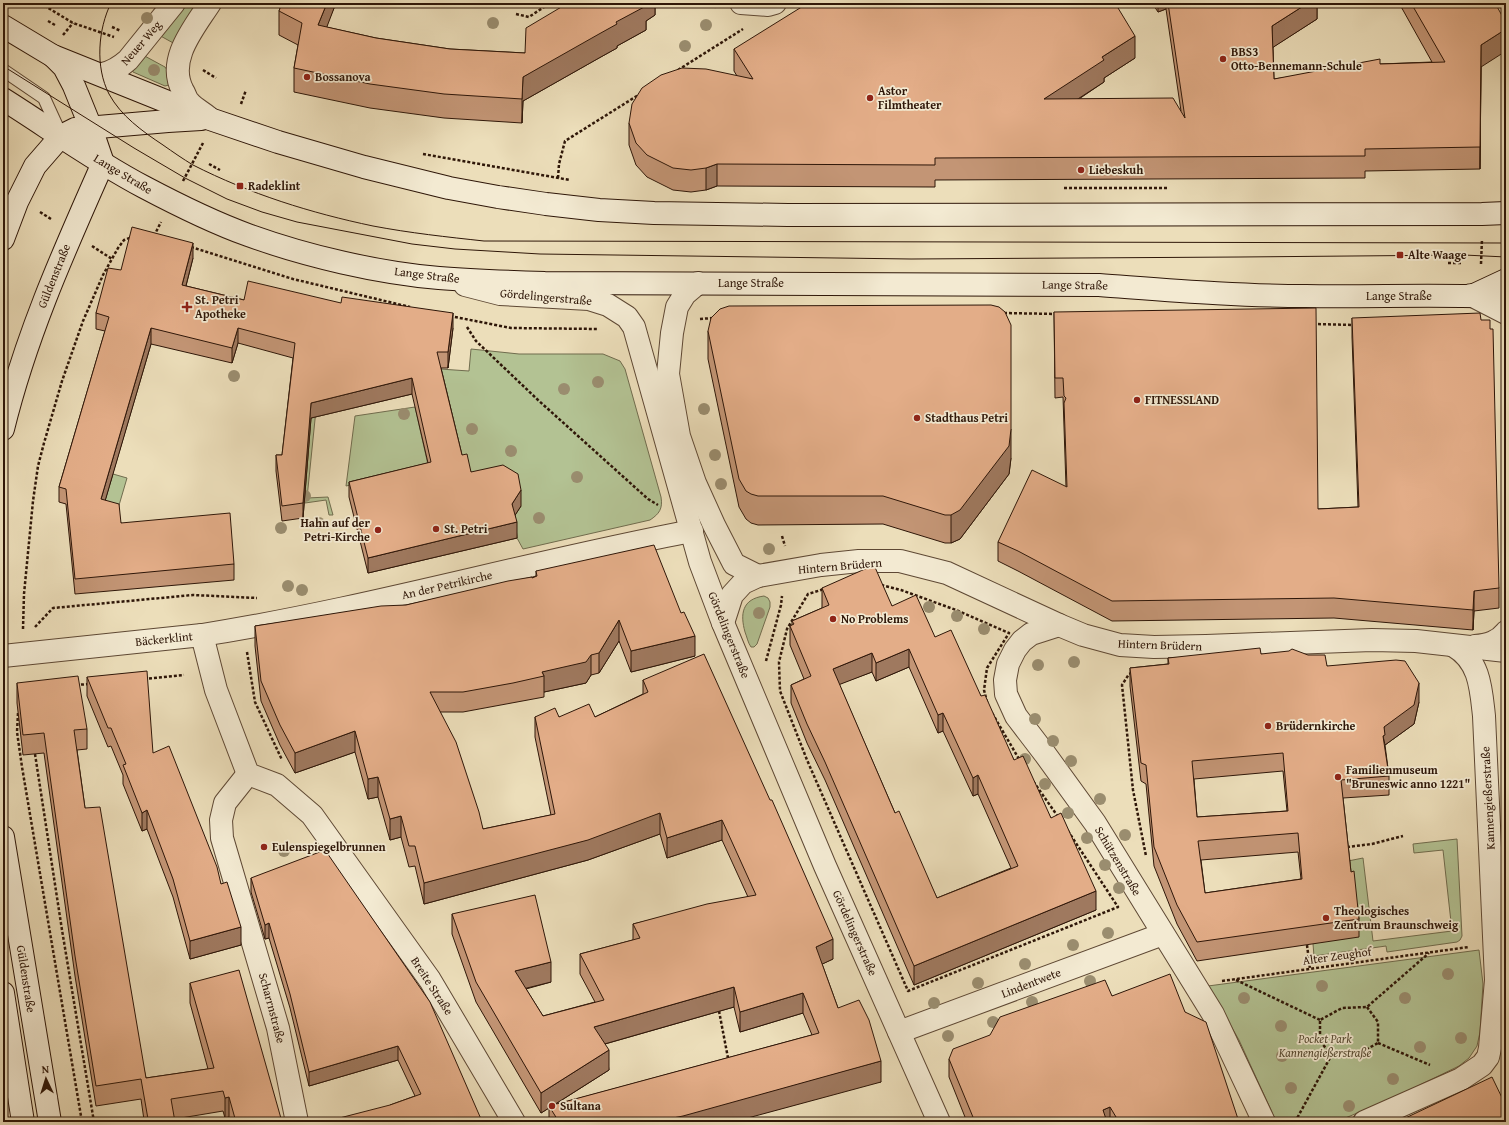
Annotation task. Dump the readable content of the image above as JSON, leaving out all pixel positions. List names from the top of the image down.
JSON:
{
  "streets": {
    "street": [
      "Neuer Weg",
      "Lange Straße",
      "Güldenstraße",
      "Gördelingerstraße",
      "Hintern Brüdern",
      "An der Petrikirche",
      "Bäckerklint",
      "Kannengießerstraße",
      "Schützenstraße",
      "Lindentwete",
      "Breite Straße",
      "Scharrnstraße"
    ],
    "path": ["Alter Zeughof"]
  },
  "crossings": [
    ["Lange Straße", "Güldenstraße"],
    ["Lange Straße", "Gördelingerstraße"],
    ["Gördelingerstraße", "Hintern Brüdern"],
    ["Gördelingerstraße", "An der Petrikirche"],
    ["Gördelingerstraße", "Lindentwete"],
    ["Hintern Brüdern", "Kannengießerstraße"],
    ["Hintern Brüdern", "Schützenstraße"],
    ["An der Petrikirche", "Bäckerklint"],
    ["Bäckerklint", "Breite Straße"],
    ["Bäckerklint", "Scharrnstraße"],
    ["Schützenstraße", "Lindentwete"],
    ["Breite Straße", "Scharrnstraße"]
  ],
  "parks": ["Pocket Park Kannengießerstraße"],
  "places": {
    "other": [
      "BBS3 Otto-Bennemann-Schule",
      "Bossanova",
      "Astor Filmtheater",
      "Liebeskuh",
      "FITNESSLAND",
      "Stadthaus Petri",
      "St. Petri",
      "Hahn auf der Petri-Kirche",
      "No Problems",
      "Brüdernkirche",
      "Familienmuseum \"Bruneswic anno 1221\"",
      "Eulenspiegelbrunnen",
      "Theologisches Zentrum Braunschweig",
      "Sultana"
    ],
    "transit": ["Radeklint", "Alte Waage"],
    "health": ["St. Petri Apotheke"]
  },
  "north": "top"
}
